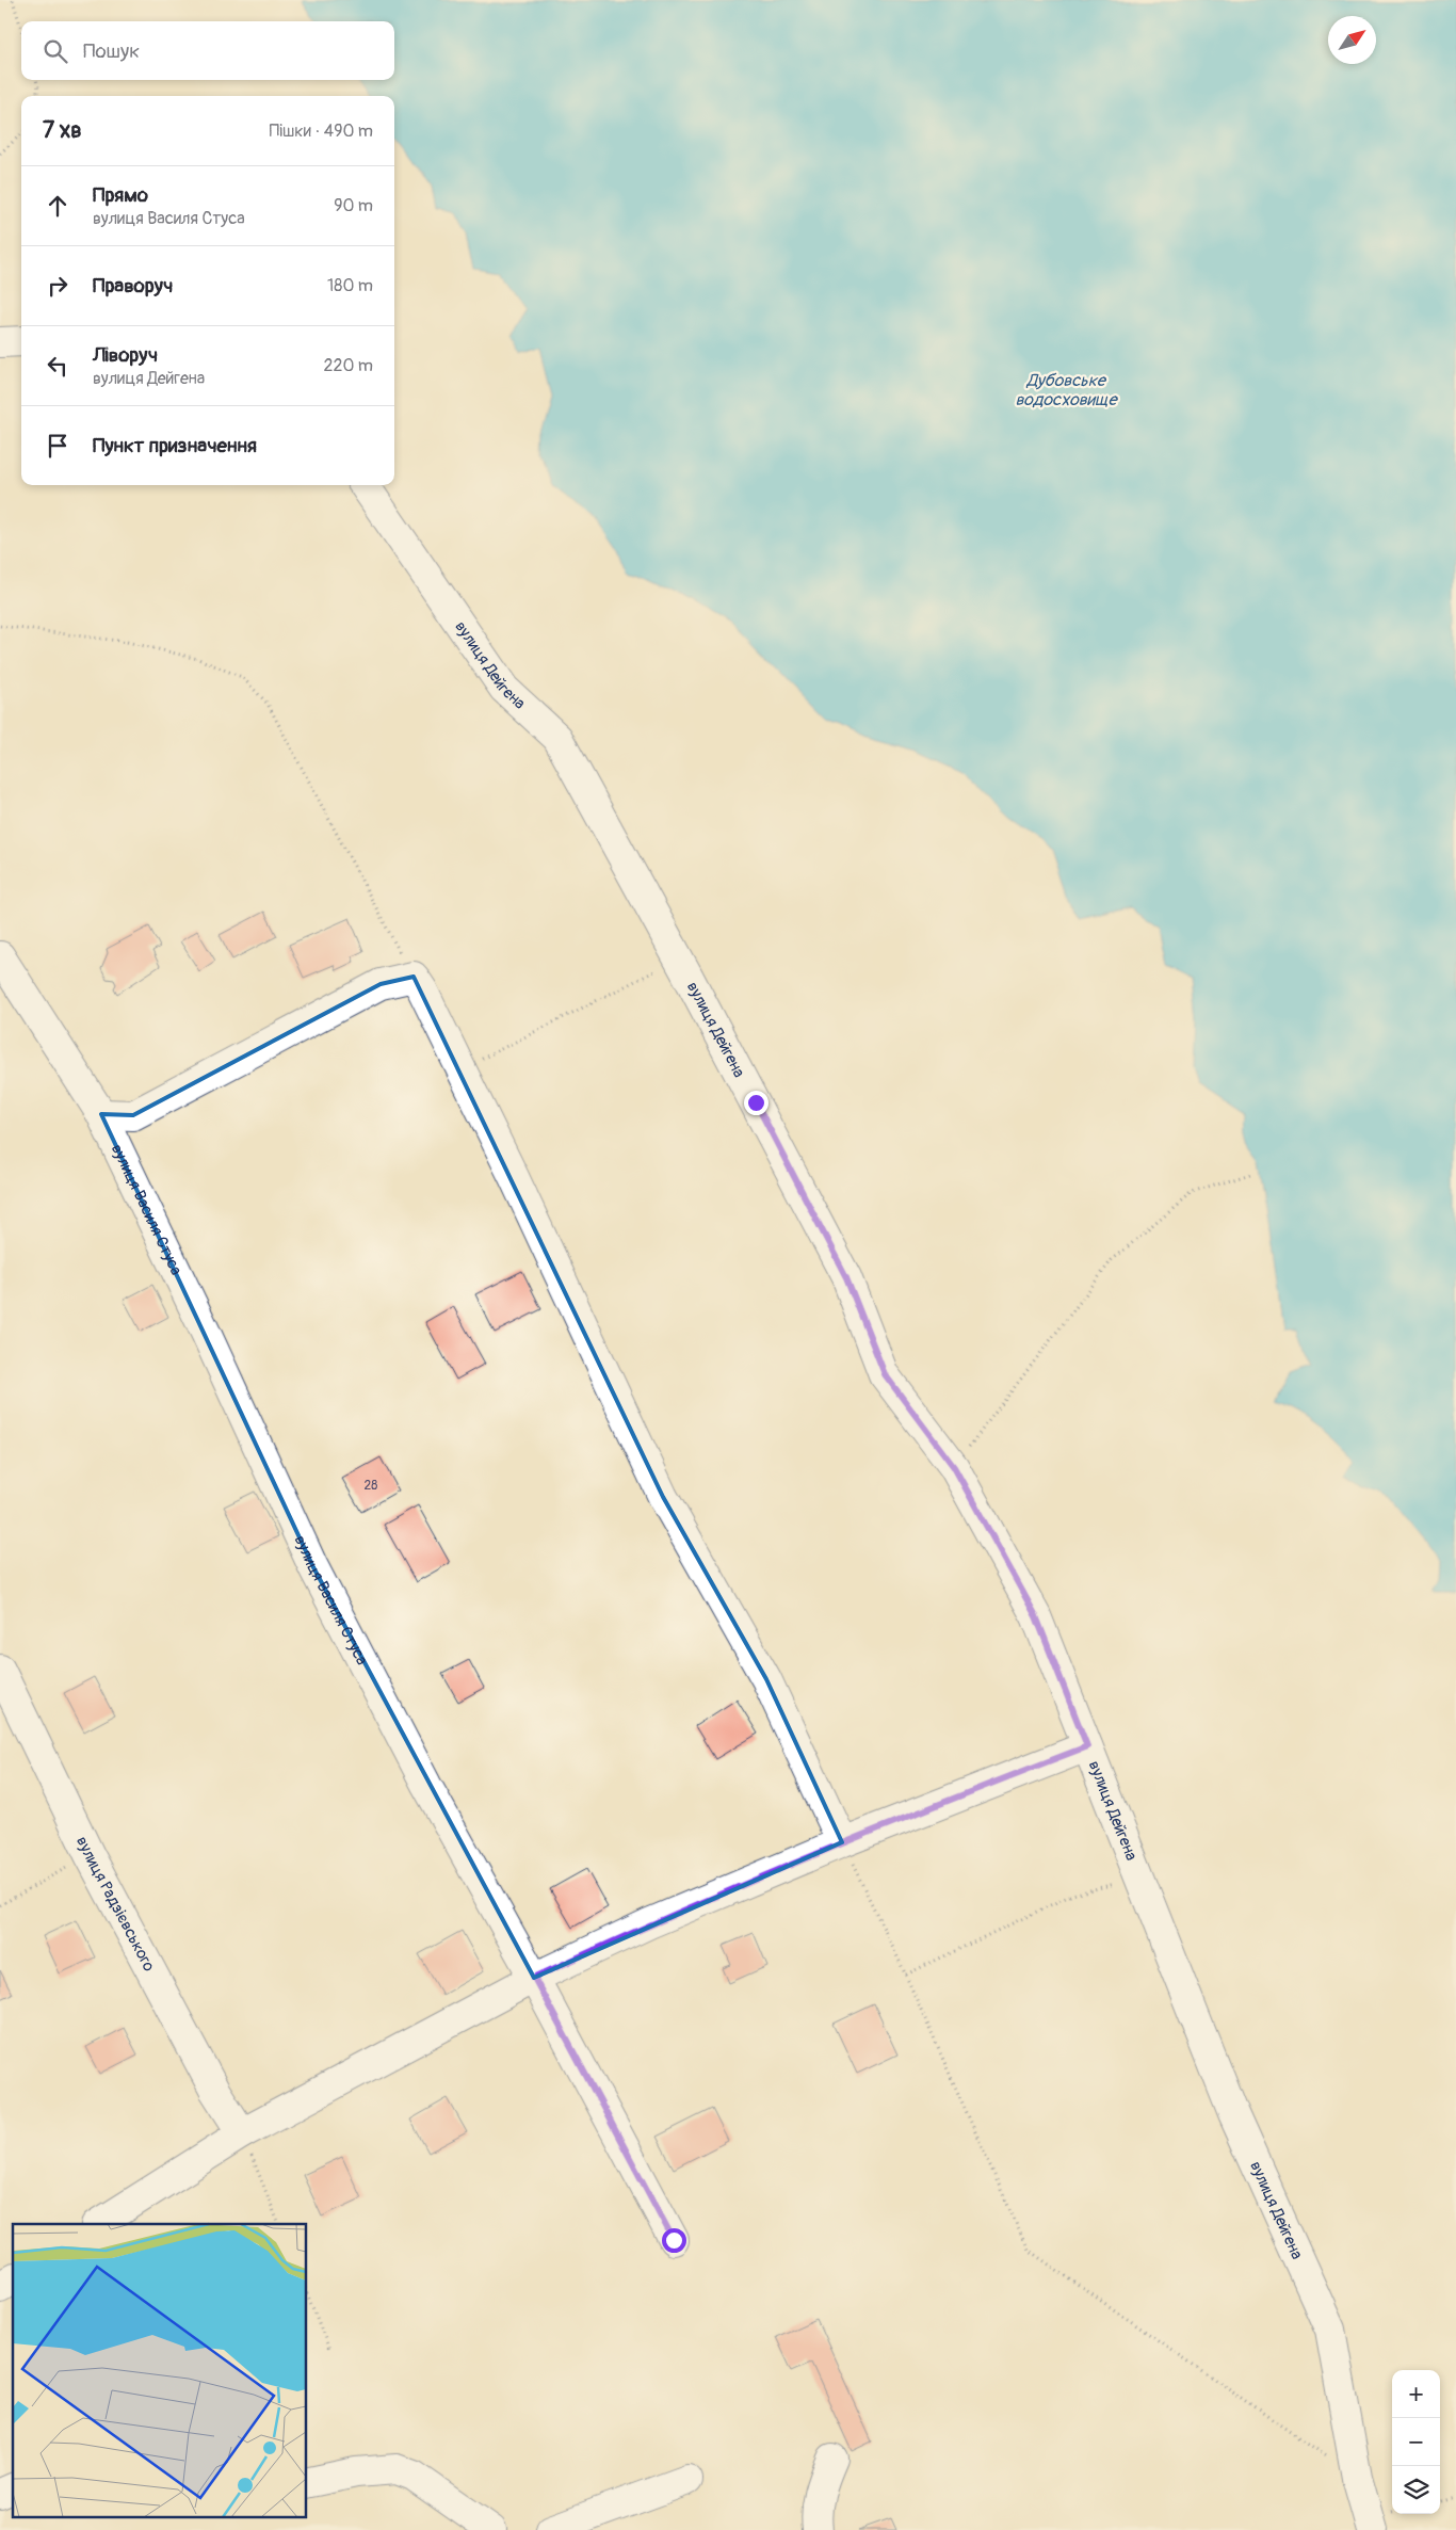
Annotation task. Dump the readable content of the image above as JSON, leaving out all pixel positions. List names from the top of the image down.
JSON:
{
  "streets": {
    "street": ["вулиця Дейгена", "вулиця Василя Стуса", "вулиця Радзієвського"]
  },
  "water": ["Дубовське водосховище"],
  "house_numbers": ["28"],
  "north": "top right",
  "page": {
    "search": "Пошук",
    "heading": ["7 хв", "Пішки · 490 m"],
    "list": [
      ["Прямо", "вулиця Василя Стуса", "90 m"],
      ["Праворуч", "180 m"],
      ["Ліворуч", "вулиця Дейгена", "220 m"],
      "Пункт призначення"
    ],
    "map_buttons": ["+", "−"]
  }
}
